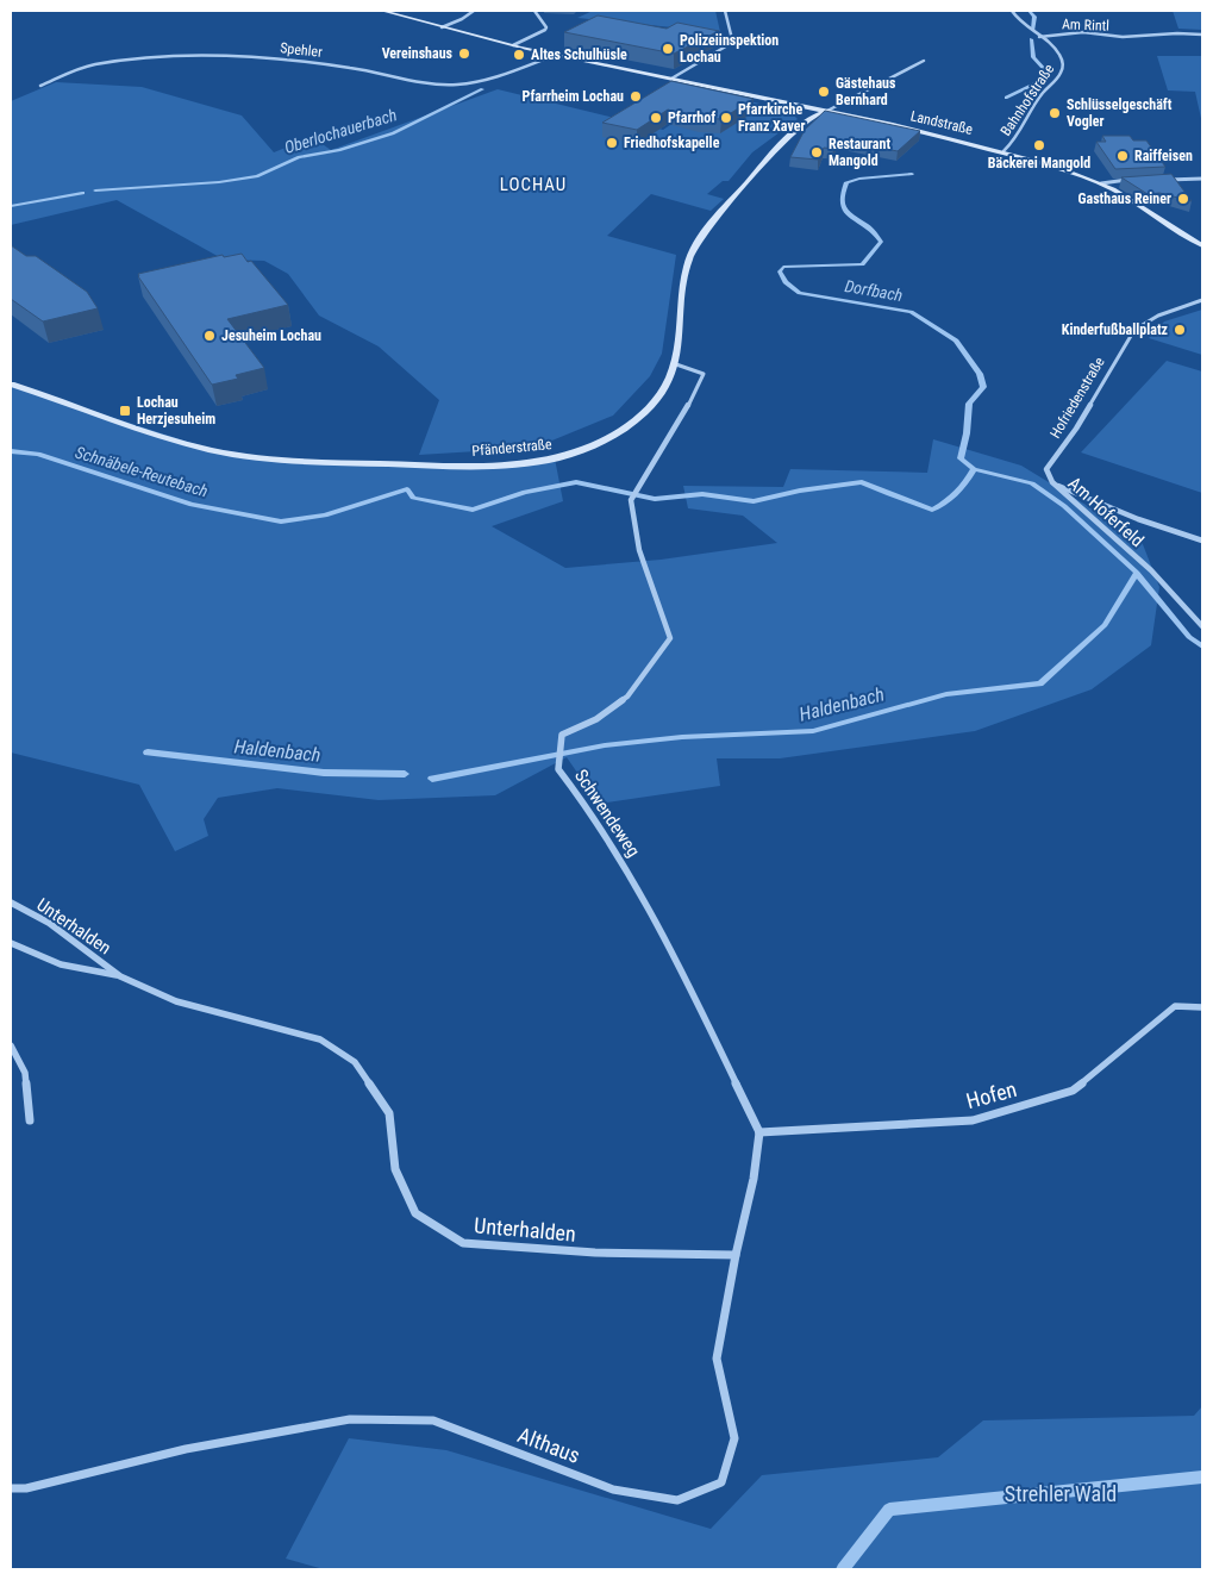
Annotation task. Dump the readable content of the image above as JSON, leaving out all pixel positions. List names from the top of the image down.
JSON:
{
  "streets": {
    "street": [
      "Am Rintl",
      "Spehler",
      "Bahnhofstraße",
      "Landstraße",
      "Hofriedenstraße",
      "Pfänderstraße",
      "Am Hoferfeld",
      "Schwendeweg",
      "Unterhalden",
      "Hofen",
      "Althaus"
    ]
  },
  "crossings": [
    ["Am Rintl", "Bahnhofstraße"],
    ["Spehler", "Landstraße"],
    ["Bahnhofstraße", "Landstraße"],
    ["Landstraße", "Pfänderstraße"],
    ["Hofriedenstraße", "Am Hoferfeld"],
    ["Pfänderstraße", "Schwendeweg"],
    ["Schwendeweg", "Hofen"],
    ["Schwendeweg", "Althaus"],
    ["Unterhalden", "Althaus"],
    ["Hofen", "Althaus"]
  ],
  "districts": ["LOCHAU"],
  "water": [
    "Oberlochauerbach",
    "Dorfbach",
    "Schnäbele-Reutebach",
    "Haldenbach"
  ],
  "parks": ["Strehler Wald"],
  "places": {
    "other": [
      "Polizeiinspektion Lochau",
      "Vereinshaus",
      "Altes Schulhüsle",
      "Gästehaus Bernhard",
      "Pfarrheim Lochau",
      "Schlüsselgeschäft Vogler",
      "Pfarrhof",
      "Pfarrkirche Franz Xaver",
      "Friedhofskapelle",
      "Bäckerei Mangold",
      "Restaurant Mangold",
      "Raiffeisen",
      "Gasthaus Reiner",
      "Kinderfußballplatz",
      "Jesuheim Lochau"
    ],
    "transit": ["Lochau Herzjesuheim"]
  }
}
